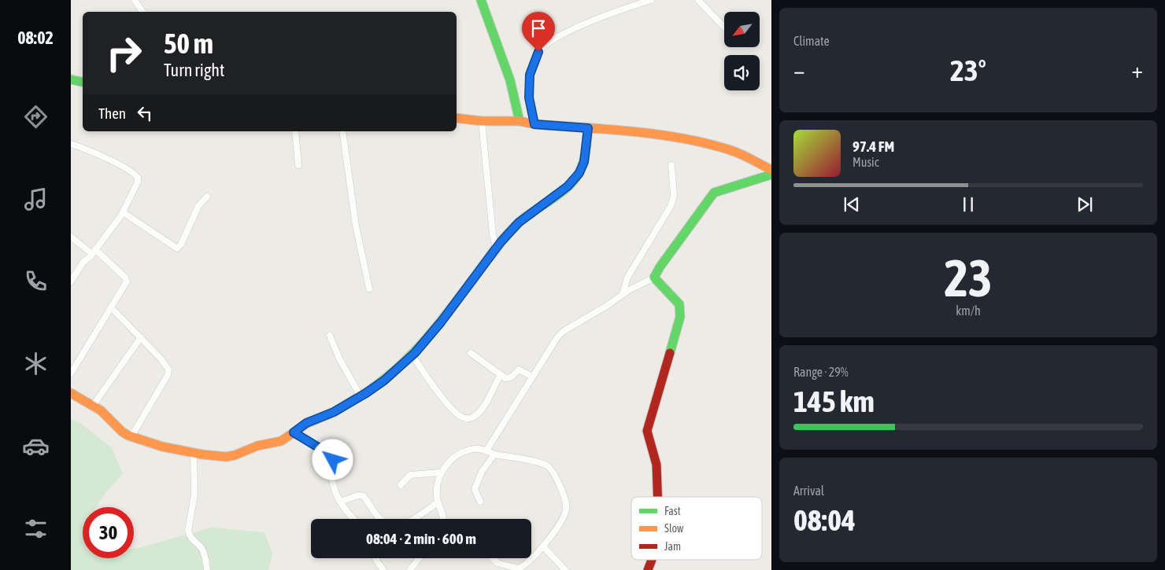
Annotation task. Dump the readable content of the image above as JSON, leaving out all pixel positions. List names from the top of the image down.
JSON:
{
  "legend": ["Fast", "Slow", "Jam"],
  "north": "bottom left",
  "page": {
    "tabs": "08:02",
    "tile": [
      "Climate",
      ["23", "km/h"],
      ["Range · 29%", "145 km"],
      ["Arrival", "08:04"]
    ],
    "turn": ["50 m", "Turn right"],
    "heat": ["−", "23°", "+"],
    "then": "Then",
    "song": ["97.4 FM", "Music"],
    "limit": "30",
    "trip": "08:04 · 2 min · 600 m"
  }
}
